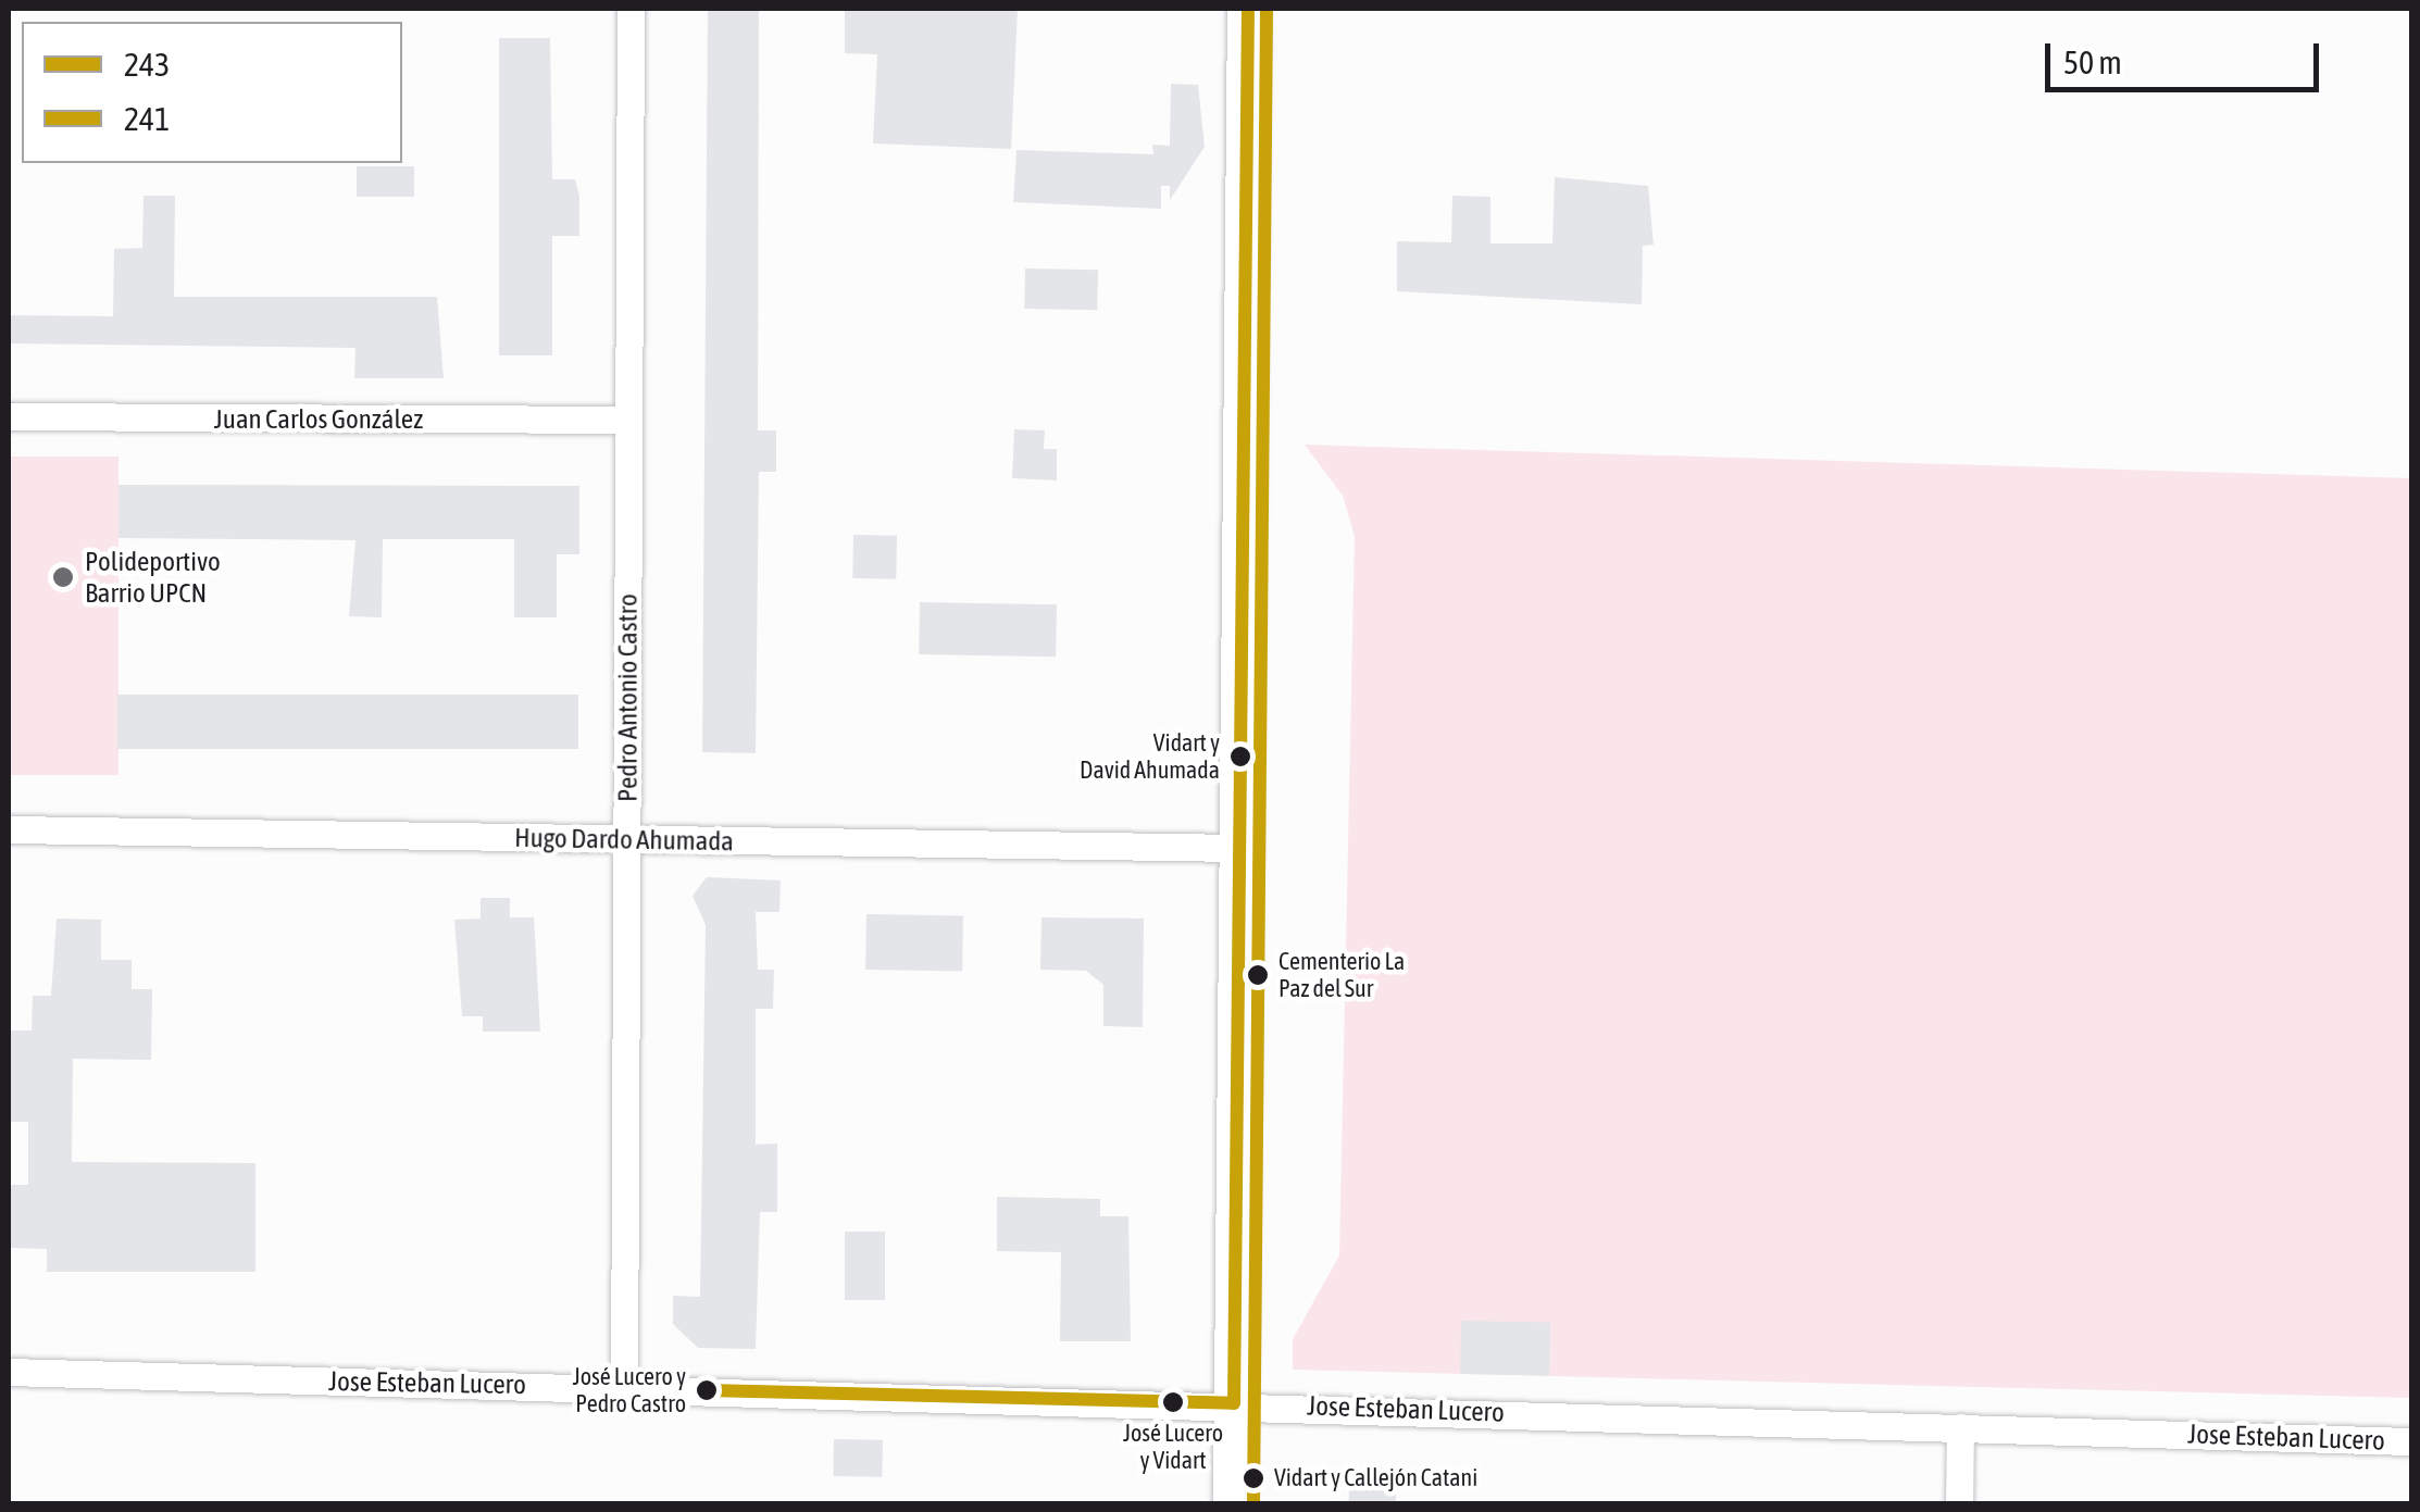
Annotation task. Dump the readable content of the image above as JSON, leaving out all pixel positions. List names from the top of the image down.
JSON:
{
  "streets": {
    "street": [
      "Juan Carlos González",
      "Pedro Antonio Castro",
      "Hugo Dardo Ahumada",
      "Jose Esteban Lucero"
    ]
  },
  "crossings": [
    ["Juan Carlos González", "Pedro Antonio Castro"],
    ["Pedro Antonio Castro", "Hugo Dardo Ahumada"],
    ["Pedro Antonio Castro", "Jose Esteban Lucero"]
  ],
  "places": [
    "Polideportivo Barrio UPCN",
    "Vidart y David Ahumada",
    "Cementerio La Paz del Sur",
    "José Lucero y Pedro Castro",
    "José Lucero y Vidart",
    "Vidart y Callejón Catani"
  ],
  "lines": ["transit line 243", "transit line 241"],
  "legend": ["243", "241"],
  "scale_bar": "50 m"
}
